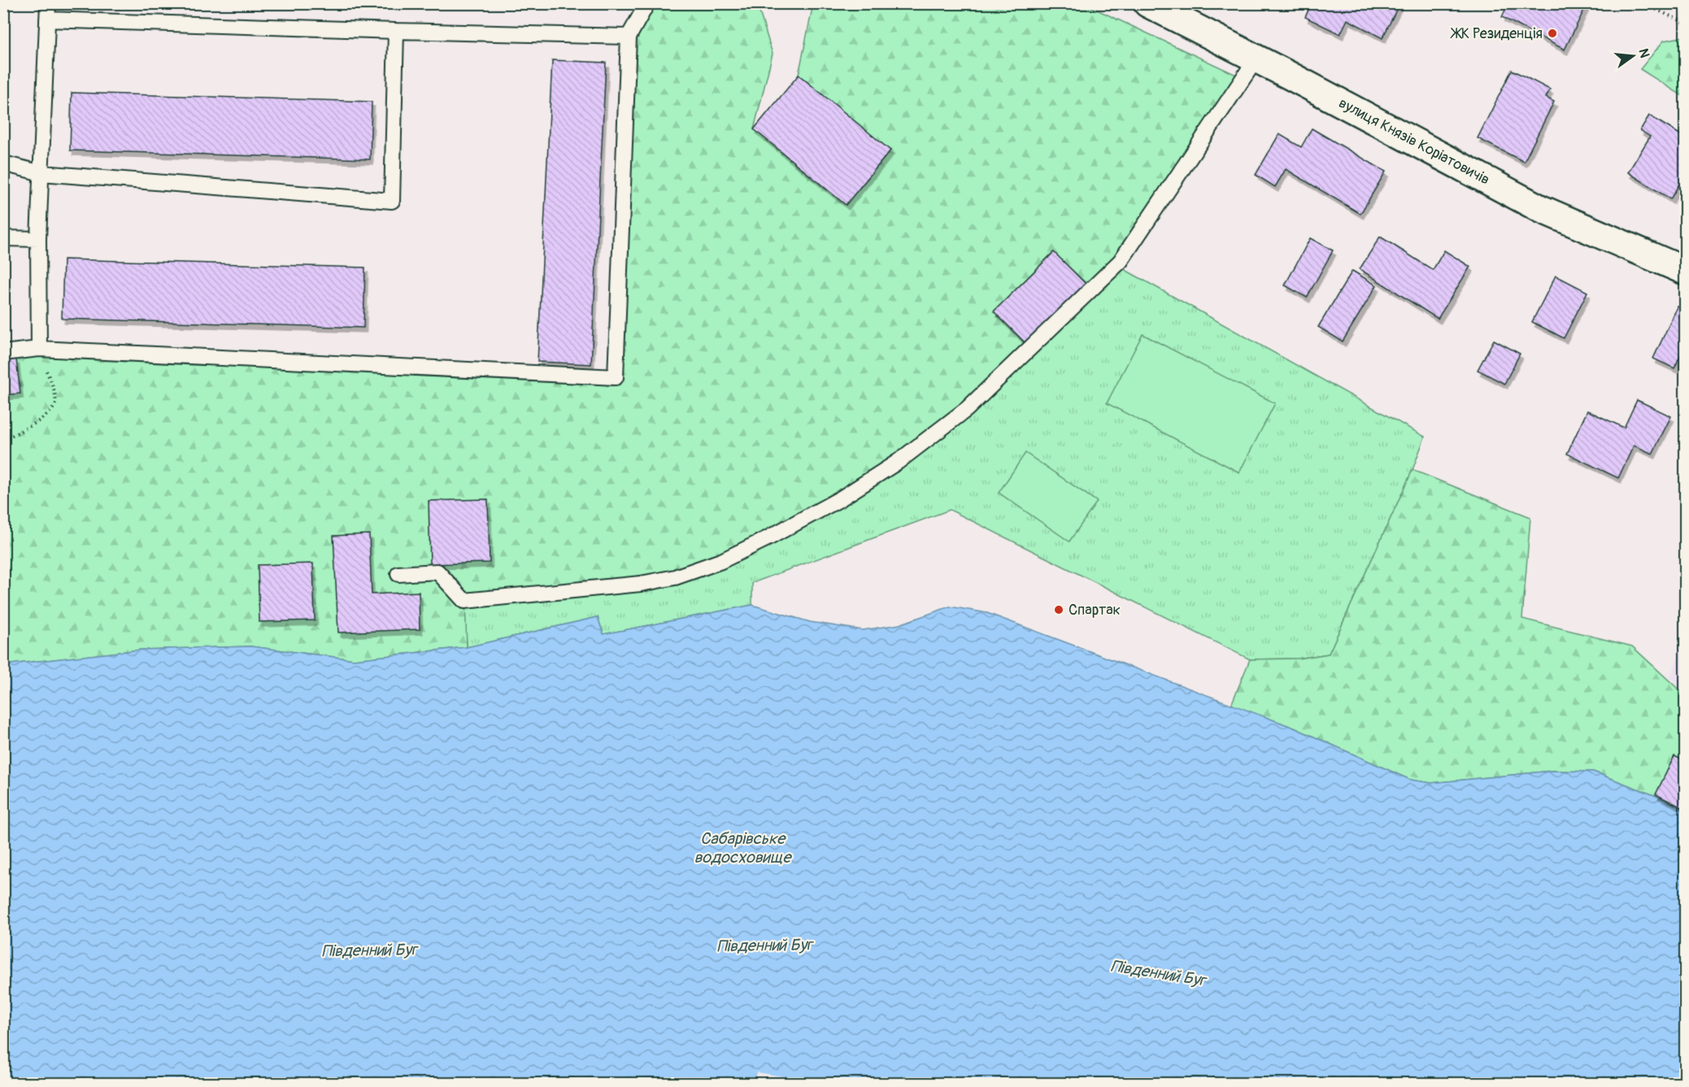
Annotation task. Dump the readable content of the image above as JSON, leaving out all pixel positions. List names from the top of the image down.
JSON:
{
  "streets": {
    "main road": ["вулиця Князів Коріатовичів"]
  },
  "water": ["Сабарівське водосховище", "Південний Буг"],
  "places": ["ЖК Резиденція", "Спартак"],
  "north": "right"
}
